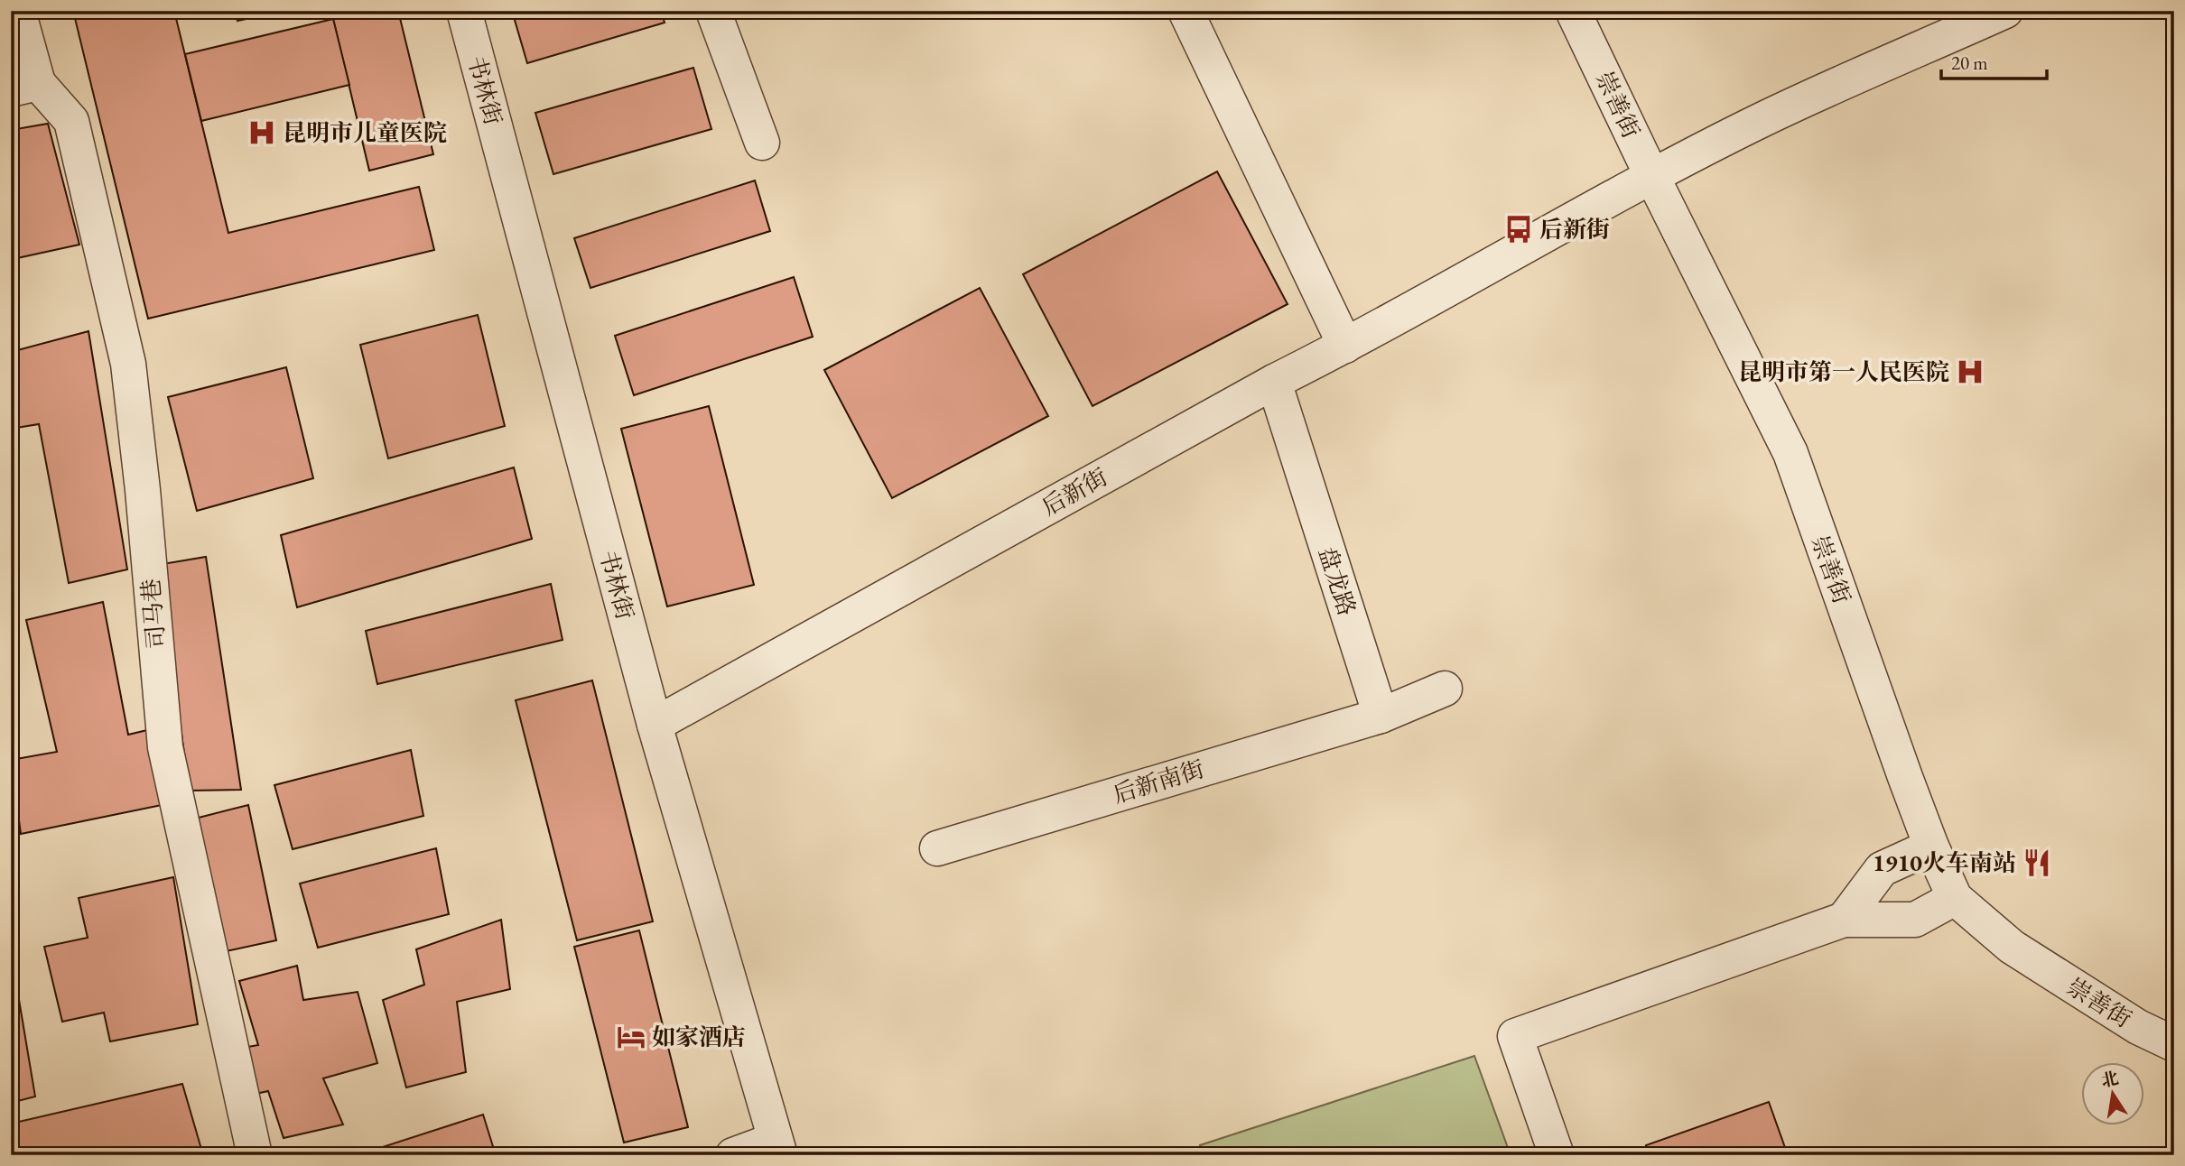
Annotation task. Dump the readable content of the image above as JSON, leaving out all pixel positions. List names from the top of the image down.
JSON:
{
  "streets": {
    "street": [
      "书林街",
      "崇善街",
      "后新街",
      "盘龙路",
      "司马巷",
      "后新南街"
    ]
  },
  "crossings": [
    ["书林街", "后新街"],
    ["崇善街", "后新街"],
    ["后新街", "盘龙路"],
    ["盘龙路", "后新南街"]
  ],
  "places": {
    "hospital": ["昆明市儿童医院", "昆明市第一人民医院"],
    "bus stop": ["后新街"],
    "restaurant": ["1910火车南站"],
    "hotel": ["如家酒店"]
  },
  "scale_bar": "20 m",
  "north": "top"
}
